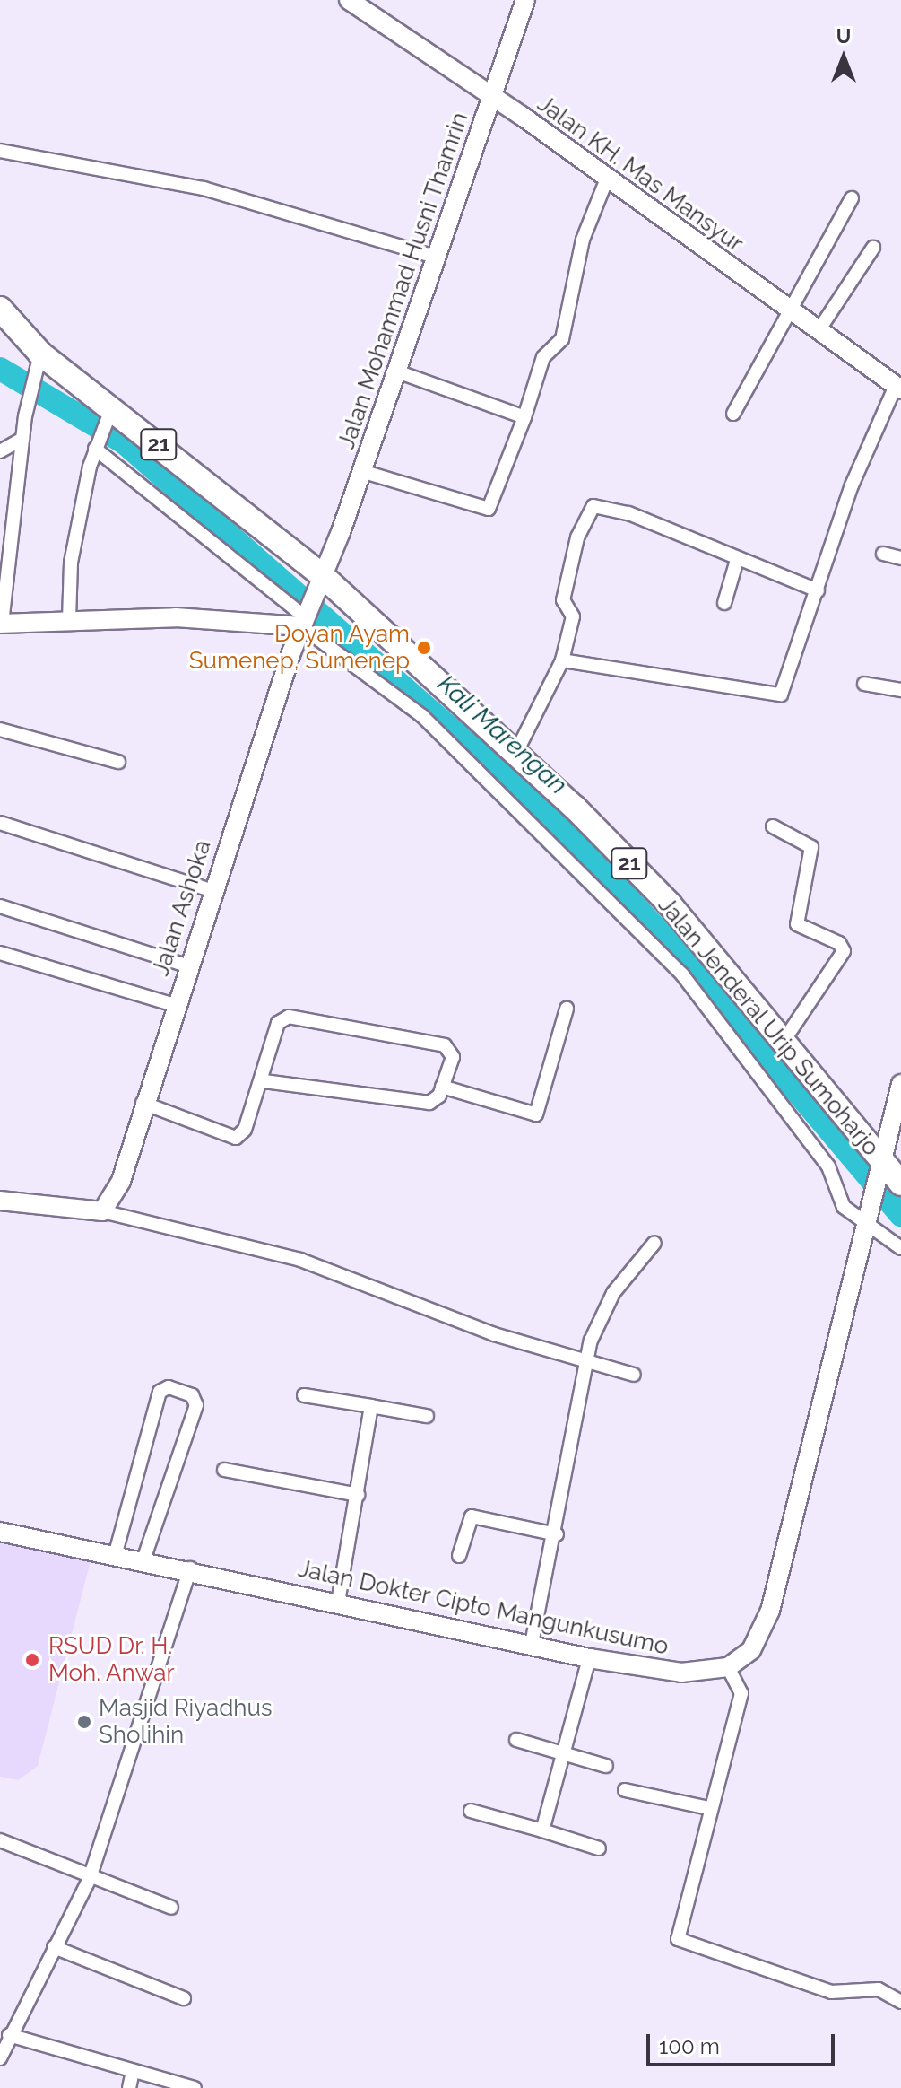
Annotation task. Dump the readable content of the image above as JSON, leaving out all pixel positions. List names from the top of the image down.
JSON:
{
  "streets": {
    "highway": ["21", "Jalan Jenderal Urip Sumoharjo"],
    "street": [
      "Jalan KH. Mas Mansyur",
      "Jalan Mohammad Husni Thamrin",
      "Jalan Ashoka",
      "Jalan Dokter Cipto Mangunkusumo"
    ]
  },
  "crossings": [
    ["Jalan KH. Mas Mansyur", "Jalan Mohammad Husni Thamrin"],
    ["Jalan Mohammad Husni Thamrin", "21"],
    ["Jalan Mohammad Husni Thamrin", "Jalan Ashoka"],
    ["Jalan Mohammad Husni Thamrin", "Jalan Jenderal Urip Sumoharjo"],
    ["21", "Jalan Jenderal Urip Sumoharjo"]
  ],
  "water": ["Kali Marengan"],
  "places": ["Doyan Ayam Sumenep, Sumenep", "RSUD Dr. H. Moh. Anwar", "Masjid Riyadhus Sholihin"],
  "scale_bar": "100 m",
  "north": "top"
}
